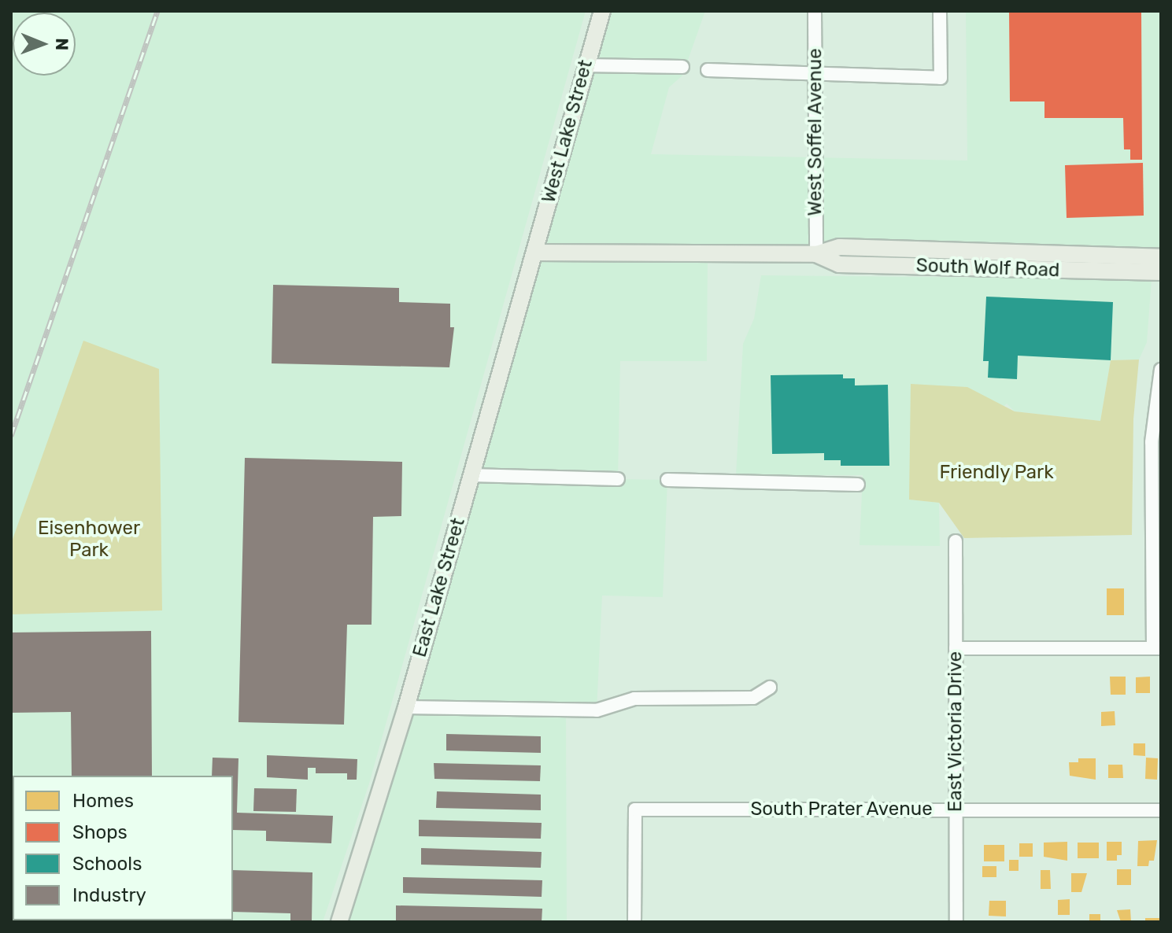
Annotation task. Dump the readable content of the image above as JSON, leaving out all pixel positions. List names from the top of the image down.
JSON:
{
  "streets": {
    "main road": ["West Lake Street", "South Wolf Road", "East Lake Street"],
    "street": ["West Soffel Avenue", "East Victoria Drive", "South Prater Avenue"]
  },
  "crossings": [
    ["West Lake Street", "South Wolf Road"],
    ["West Lake Street", "East Lake Street"],
    ["West Soffel Avenue", "South Wolf Road"],
    ["South Wolf Road", "East Lake Street"],
    ["East Victoria Drive", "South Prater Avenue"]
  ],
  "parks": ["Friendly Park", "Eisenhower Park"],
  "legend": [
    "Homes",
    "Shops",
    "Schools",
    "Industry"
  ],
  "north": "right"
}
